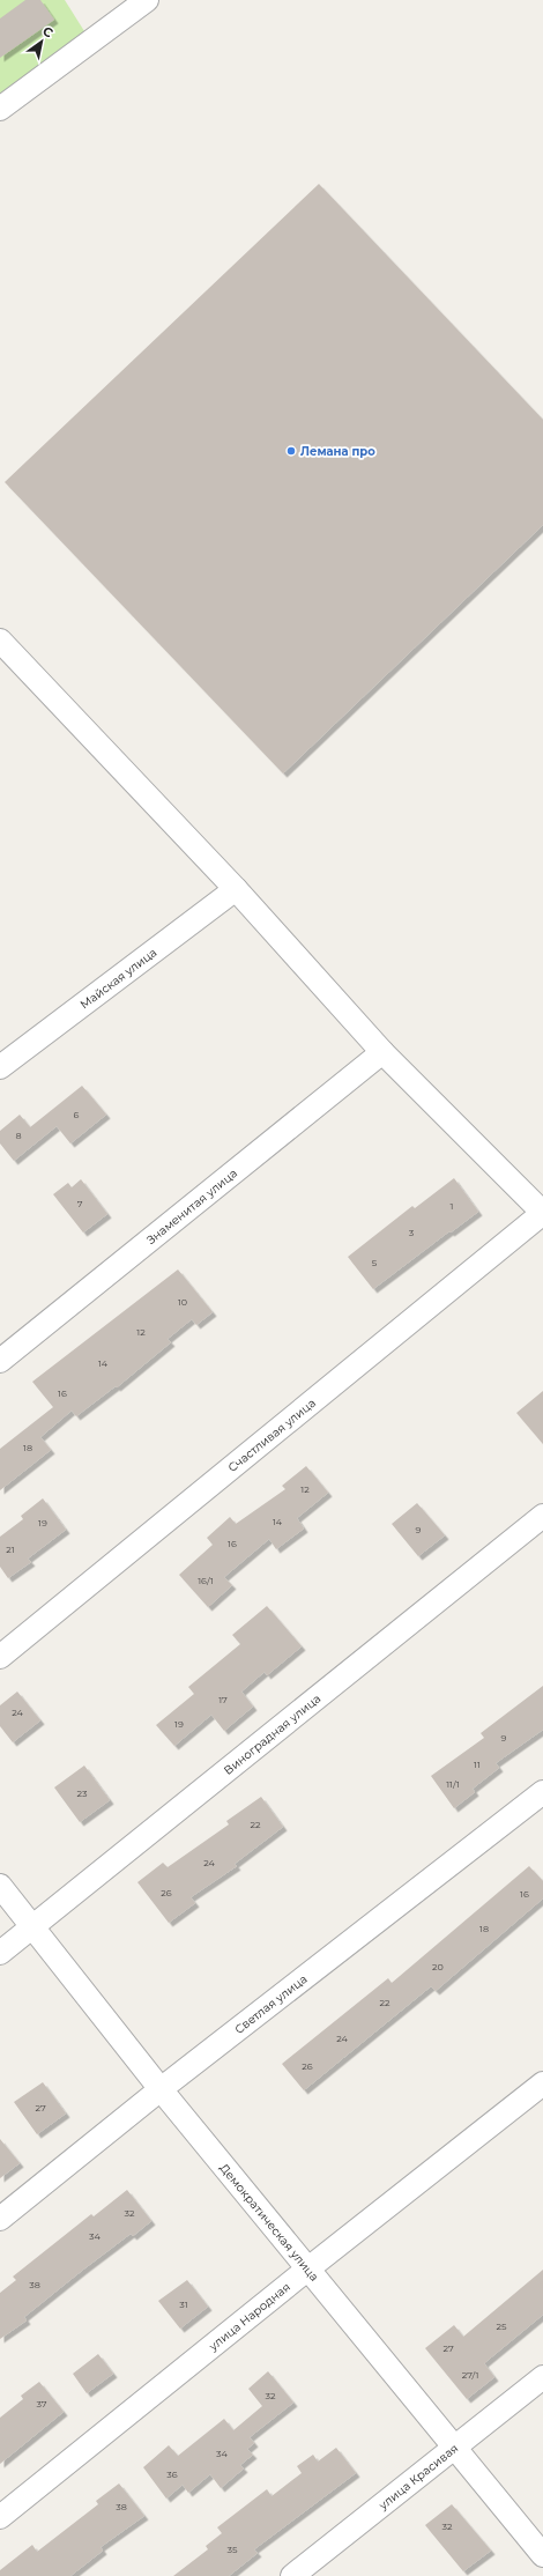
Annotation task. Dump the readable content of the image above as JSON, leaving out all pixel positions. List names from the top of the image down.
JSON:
{
  "streets": {
    "street": [
      "Майская улица",
      "Знаменитая улица",
      "Счастливая улица",
      "Виноградная улица",
      "Светлая улица",
      "Демократическая улица",
      "улица Народная",
      "улица Красивая"
    ]
  },
  "crossings": [
    ["Виноградная улица", "Демократическая улица"],
    ["Светлая улица", "Демократическая улица"],
    ["Демократическая улица", "улица Народная"],
    ["Демократическая улица", "улица Красивая"]
  ],
  "places": ["Лемана про"],
  "house_numbers": [
    "6",
    "8",
    "7",
    "1",
    "3",
    "5",
    "10",
    "12",
    "14",
    "16",
    "18",
    "12",
    "14",
    "19",
    "9",
    "16",
    "21",
    "16/1",
    "17",
    "24",
    "19",
    "9",
    "11",
    "11/1",
    "23",
    "22",
    "24",
    "26",
    "16",
    "18",
    "20",
    "22",
    "24",
    "26",
    "27",
    "32",
    "34",
    "38",
    "31",
    "25",
    "27",
    "27/1",
    "32",
    "37",
    "34",
    "36",
    "38",
    "32",
    "35"
  ],
  "north": "top right"
}
